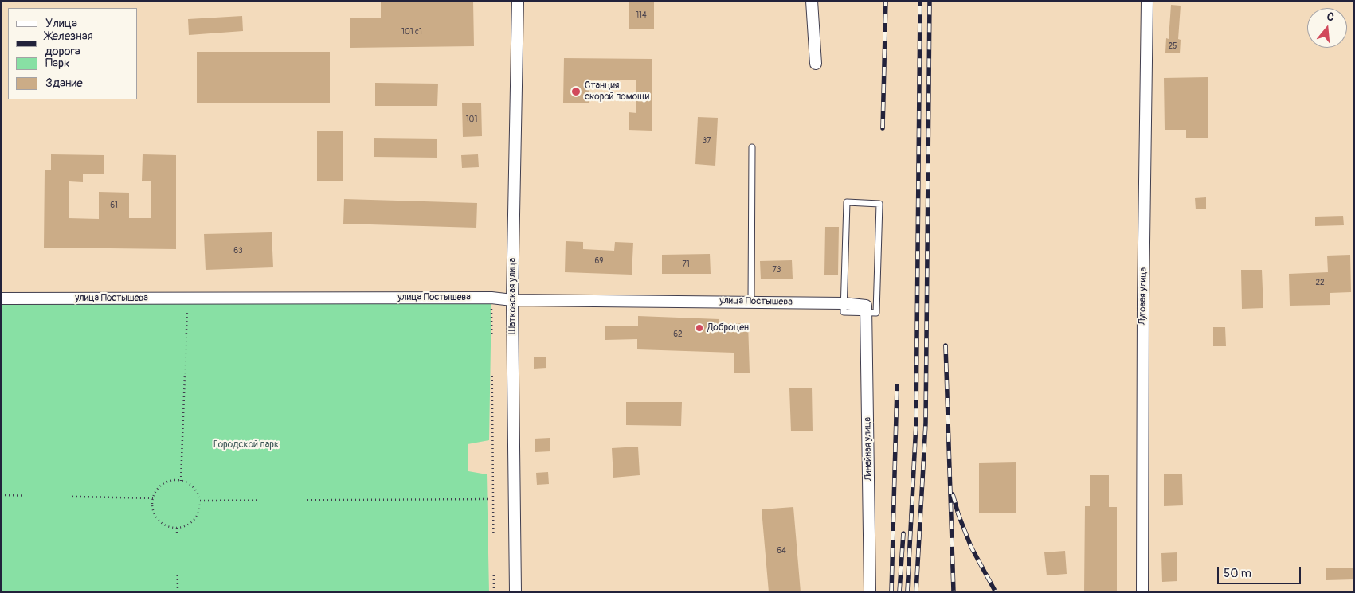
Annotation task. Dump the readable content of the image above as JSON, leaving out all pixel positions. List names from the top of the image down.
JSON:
{
  "streets": {
    "street": [
      "Шатковская улица",
      "Луговая улица",
      "улица Постышева",
      "Линейная улица"
    ]
  },
  "crossings": [
    ["Шатковская улица", "улица Постышева"],
    ["улица Постышева", "Линейная улица"]
  ],
  "parks": ["Городской парк"],
  "places": ["Станция скорой помощи", "Доброцен"],
  "house_numbers": [
    "114",
    "101 с1",
    "25",
    "101",
    "37",
    "61",
    "63",
    "69",
    "71",
    "73",
    "22",
    "62",
    "64"
  ],
  "legend": [
    "Улица",
    "Железная дорога",
    "Парк",
    "Здание"
  ],
  "scale_bar": "50 m",
  "north": "top"
}
